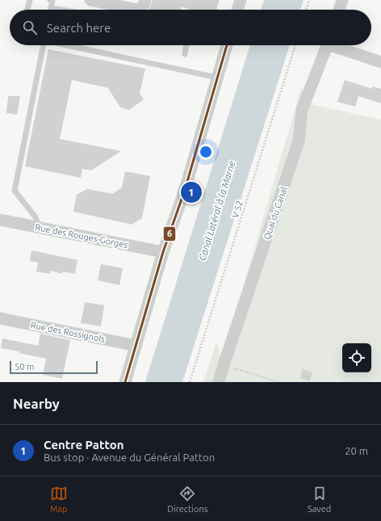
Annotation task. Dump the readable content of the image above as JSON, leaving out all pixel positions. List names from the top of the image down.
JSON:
{
  "streets": {
    "street": ["Quai du Canal", "Rue des Rouges-Gorges", "Rue des Rossignols"],
    "path": ["V 52"]
  },
  "water": ["Canal Latéral à la Marne"],
  "lines": ["transit line 6"],
  "scale_bar": "50 m",
  "page": {
    "search": "Search here",
    "pins": "1",
    "scale": "50 m",
    "heading": "Nearby",
    "list": [
      {
        "mark": "1",
        "name": "Centre Patton",
        "note": "Bus stop · Avenue du Général Patton",
        "value": "20 m"
      }
    ],
    "nav": ["Map", "Directions", "Saved"]
  }
}
